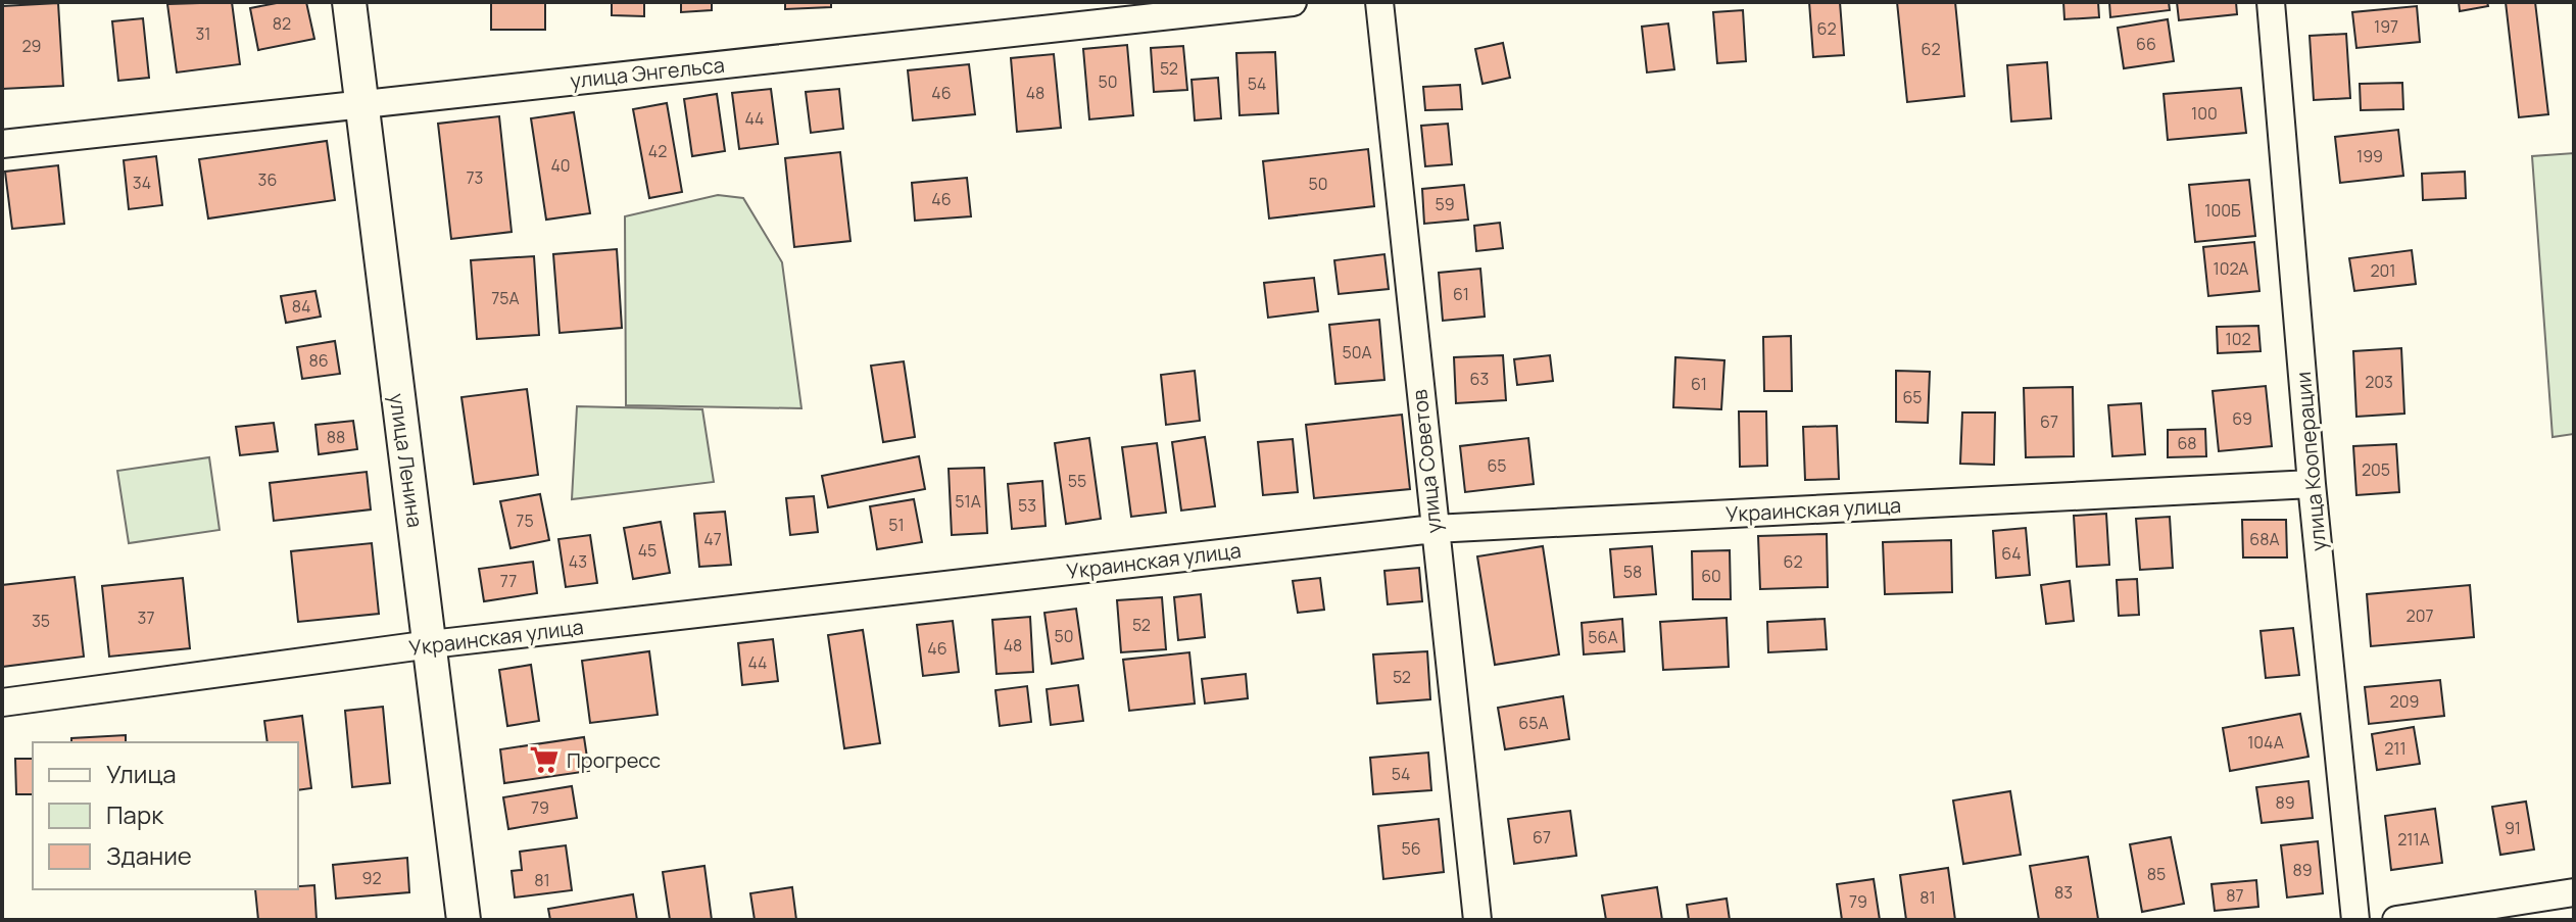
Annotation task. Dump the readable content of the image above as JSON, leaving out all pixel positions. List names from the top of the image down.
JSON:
{
  "streets": {
    "street": [
      "улица Энгельса",
      "улица Ленина",
      "улица Советов",
      "улица Кооперации",
      "Украинская улица"
    ]
  },
  "crossings": [
    ["улица Энгельса", "улица Ленина"],
    ["улица Ленина", "Украинская улица"],
    ["улица Советов", "Украинская улица"],
    ["улица Кооперации", "Украинская улица"]
  ],
  "places": {
    "supermarket": ["Прогресс"]
  },
  "house_numbers": [
    "82",
    "197",
    "62",
    "31",
    "66",
    "29",
    "62",
    "52",
    "50",
    "54",
    "46",
    "48",
    "100",
    "44",
    "42",
    "199",
    "40",
    "73",
    "36",
    "34",
    "50",
    "46",
    "59",
    "100Б",
    "102А",
    "201",
    "61",
    "75А",
    "84",
    "102",
    "50А",
    "86",
    "63",
    "203",
    "61",
    "65",
    "69",
    "67",
    "88",
    "68",
    "65",
    "205",
    "55",
    "51А",
    "53",
    "75",
    "51",
    "47",
    "68А",
    "45",
    "64",
    "43",
    "62",
    "58",
    "60",
    "77",
    "207",
    "37",
    "35",
    "52",
    "50",
    "56А",
    "48",
    "46",
    "44",
    "52",
    "209",
    "65А",
    "104А",
    "211",
    "54",
    "89",
    "79",
    "91",
    "67",
    "211А",
    "56",
    "89",
    "85",
    "92",
    "81",
    "83",
    "87",
    "81",
    "79"
  ],
  "legend": ["Улица", "Парк", "Здание"]
}
